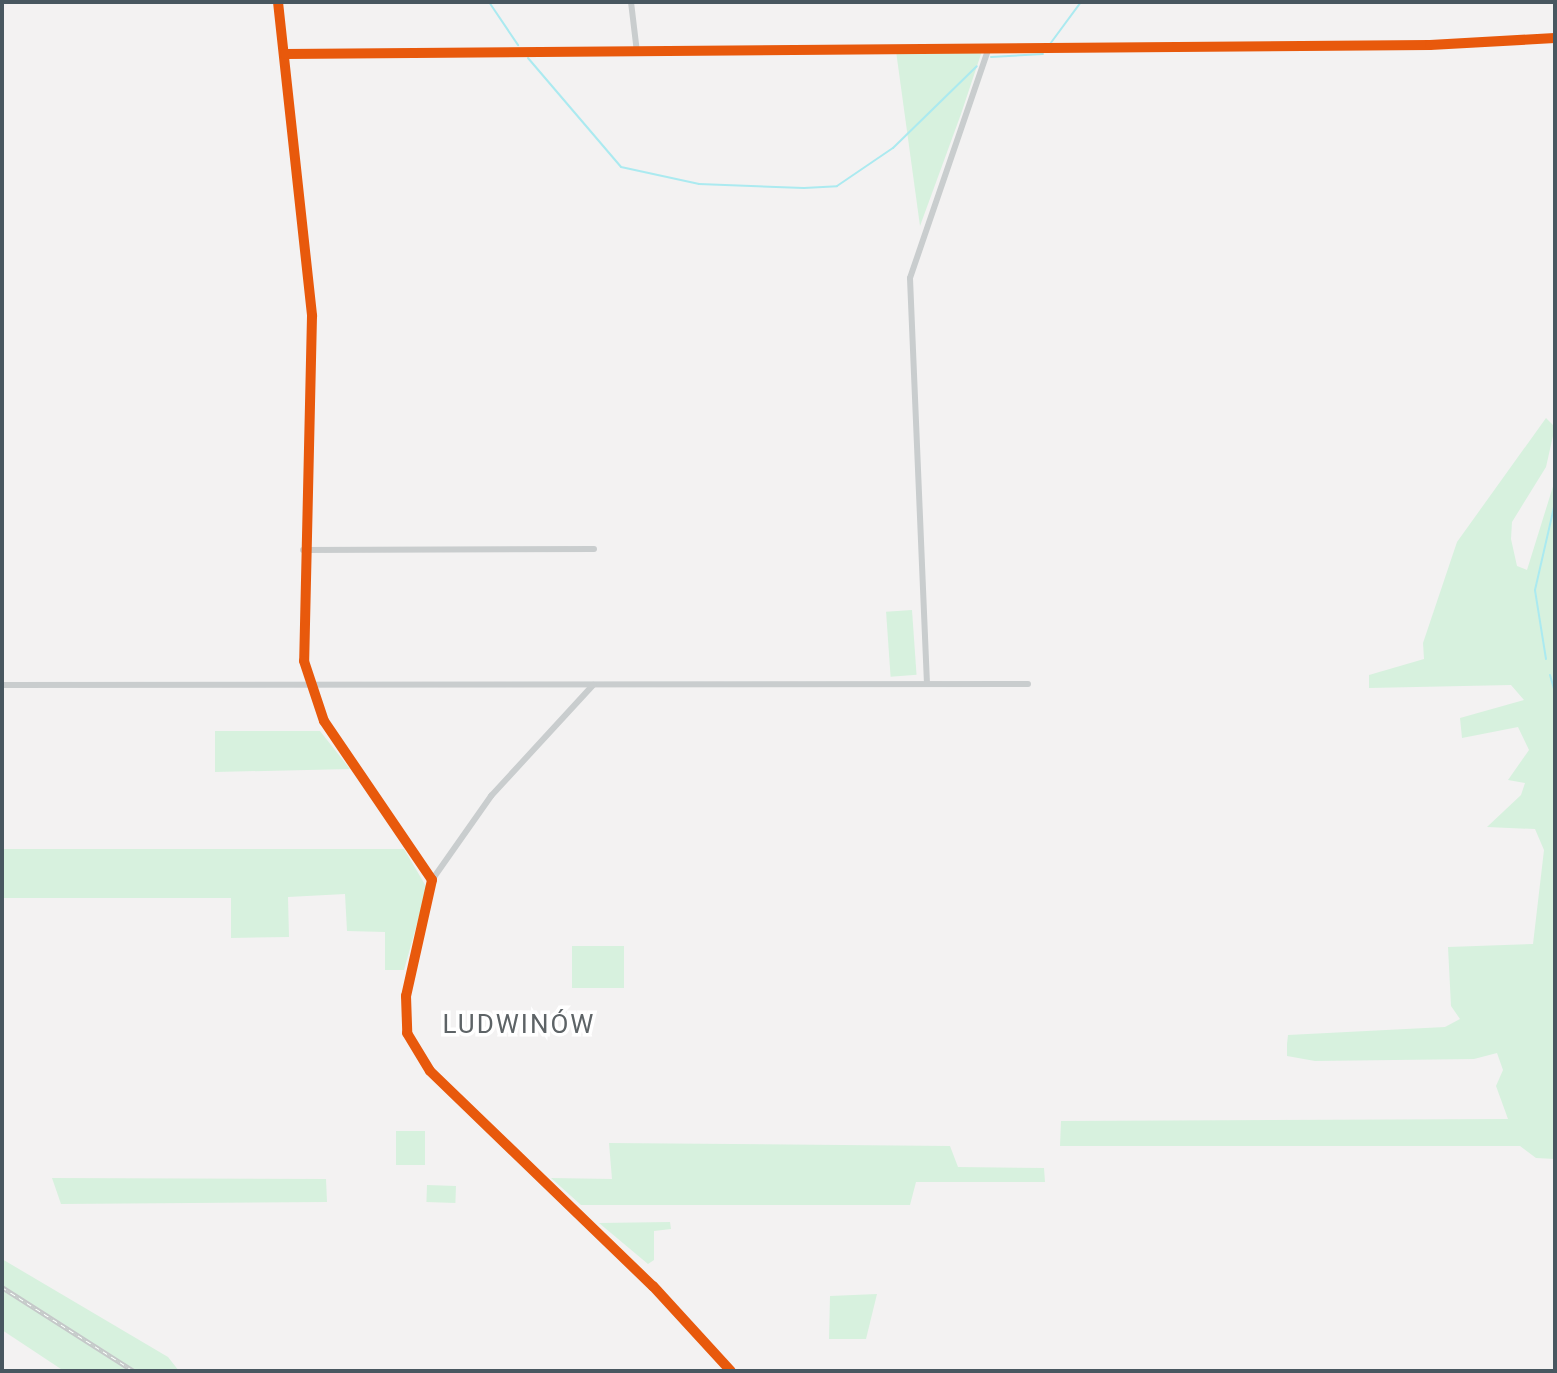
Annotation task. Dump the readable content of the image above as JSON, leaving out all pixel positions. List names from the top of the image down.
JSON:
{
  "districts": ["LUDWINÓW"]
}
